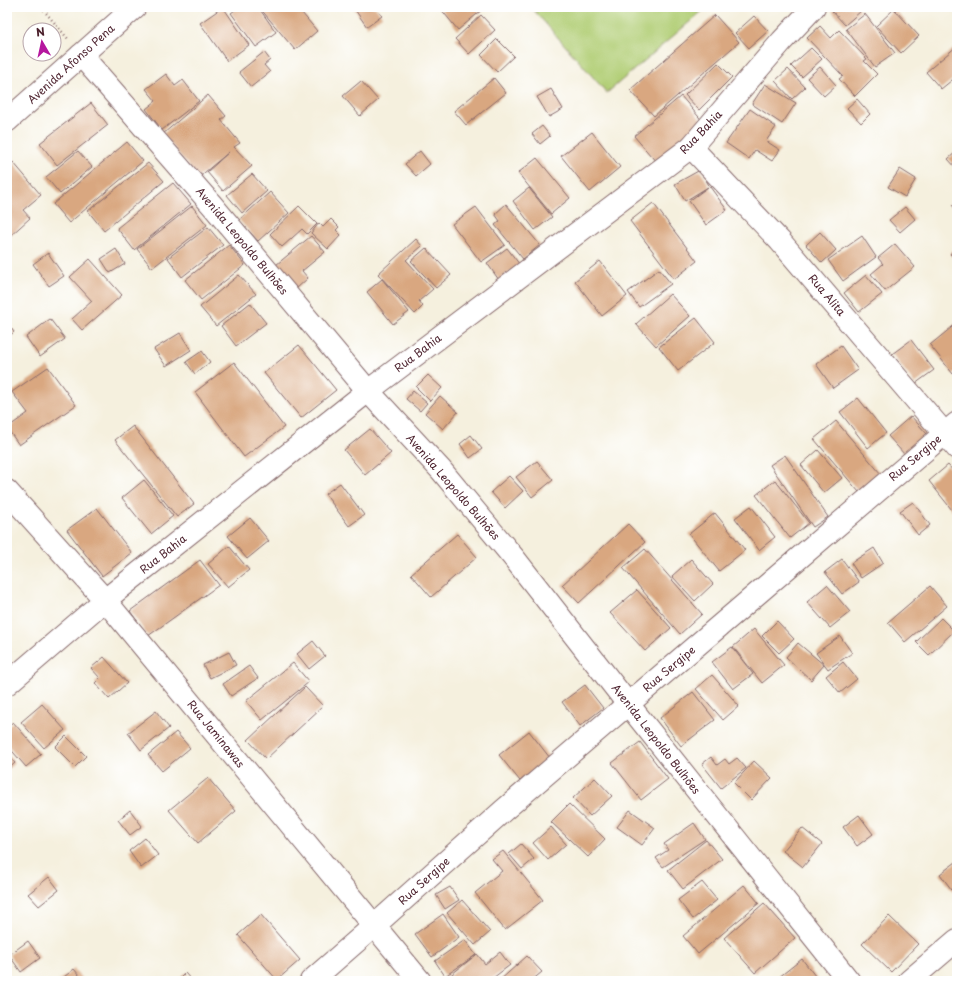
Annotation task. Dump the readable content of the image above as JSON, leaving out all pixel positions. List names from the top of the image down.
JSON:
{
  "streets": {
    "street": [
      "Avenida Afonso Pena",
      "Rua Bahia",
      "Avenida Leopoldo Bulhões",
      "Rua Alita",
      "Rua Sergipe",
      "Rua Jaminawas"
    ]
  },
  "crossings": [
    ["Avenida Afonso Pena", "Avenida Leopoldo Bulhões"],
    ["Rua Bahia", "Avenida Leopoldo Bulhões"],
    ["Rua Bahia", "Rua Alita"],
    ["Rua Bahia", "Rua Jaminawas"],
    ["Avenida Leopoldo Bulhões", "Rua Sergipe"],
    ["Rua Alita", "Rua Sergipe"],
    ["Rua Sergipe", "Rua Jaminawas"]
  ],
  "north": "top"
}
